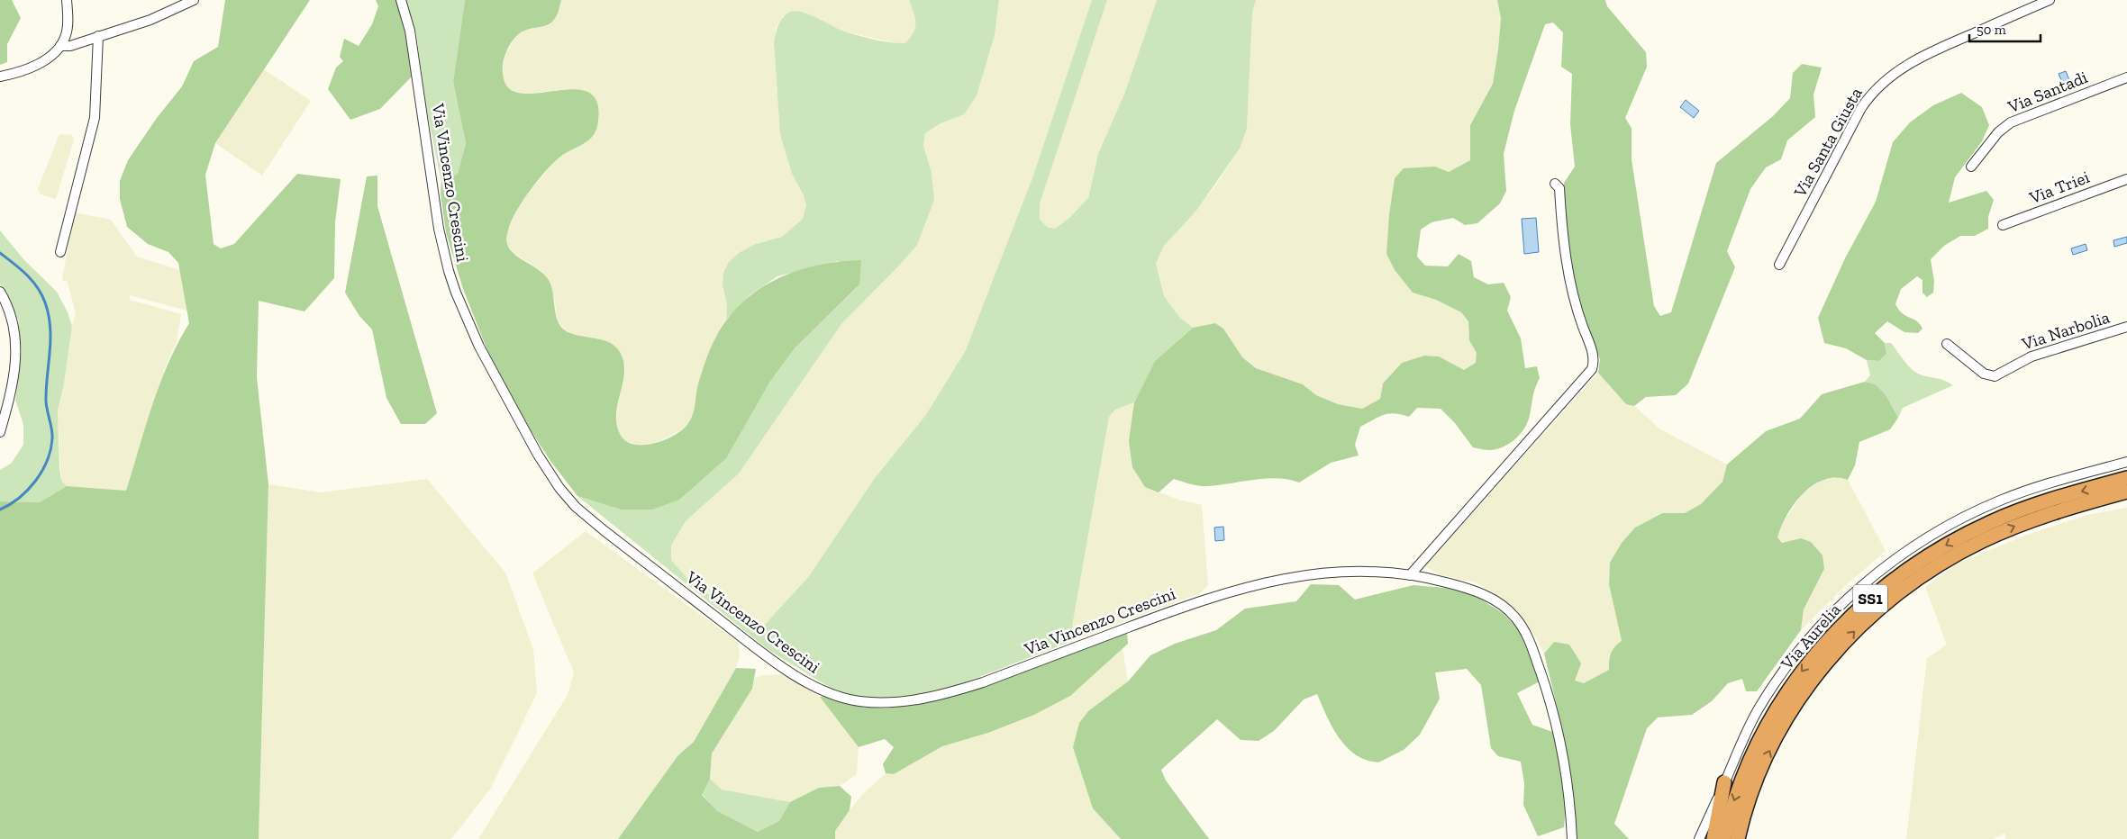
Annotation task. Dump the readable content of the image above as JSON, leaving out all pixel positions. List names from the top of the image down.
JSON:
{
  "streets": {
    "highway": ["SS1", "Via Aurelia"],
    "street": [
      "Via Santadi",
      "Via Santa Giusta",
      "Via Vincenzo Crescini",
      "Via Triei",
      "Via Narbolia"
    ]
  },
  "scale_bar": "50 m"
}
